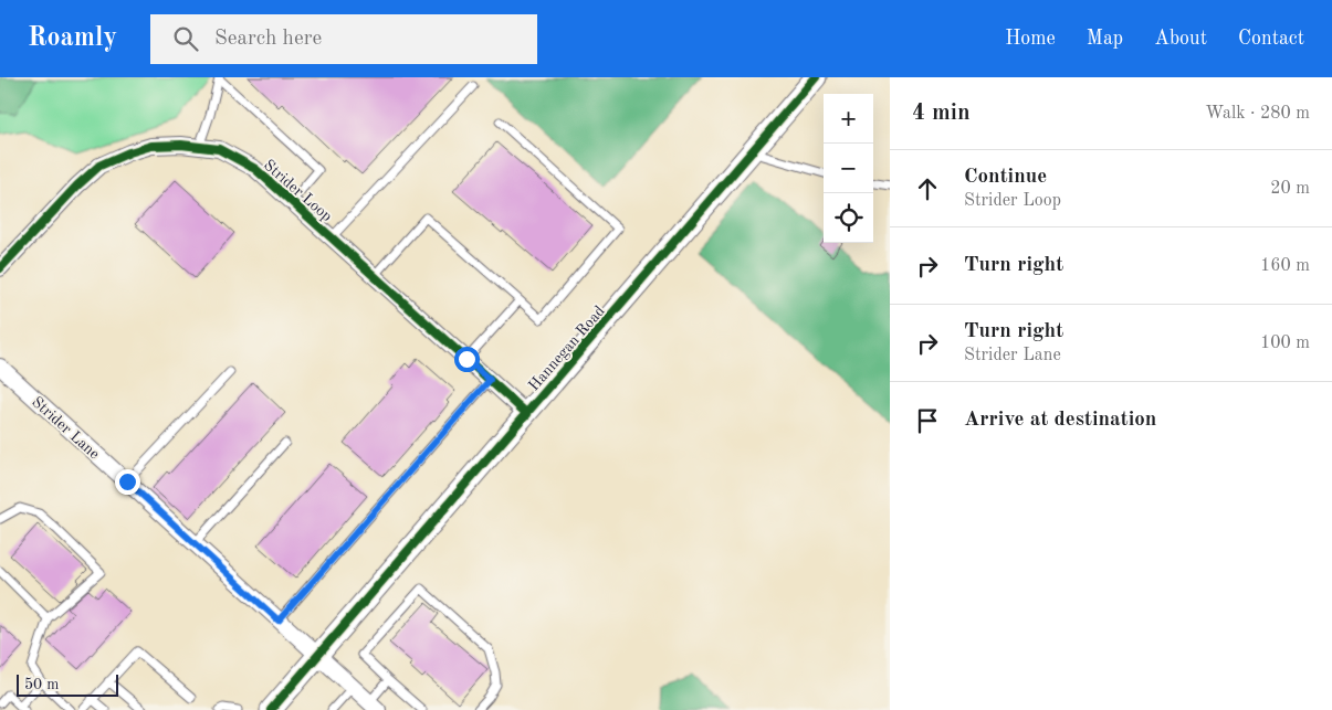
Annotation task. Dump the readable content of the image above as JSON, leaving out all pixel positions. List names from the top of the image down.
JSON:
{
  "streets": {
    "main road": ["Hannegan Road"],
    "street": ["Strider Loop", "Strider Lane"]
  },
  "crossings": [
    ["Strider Loop", "Hannegan Road"],
    ["Hannegan Road", "Strider Lane"]
  ],
  "scale_bar": "50 m",
  "page": {
    "header": "Roamly",
    "search": "Search here",
    "nav": [
      "Home",
      "Map",
      "About",
      "Contact"
    ],
    "heading": ["4 min", "Walk · 280 m"],
    "map_buttons": ["+", "−"],
    "list": [
      ["Continue", "Strider Loop", "20 m"],
      ["Turn right", "160 m"],
      ["Turn right", "Strider Lane", "100 m"],
      "Arrive at destination"
    ],
    "scale": "50 m"
  }
}
